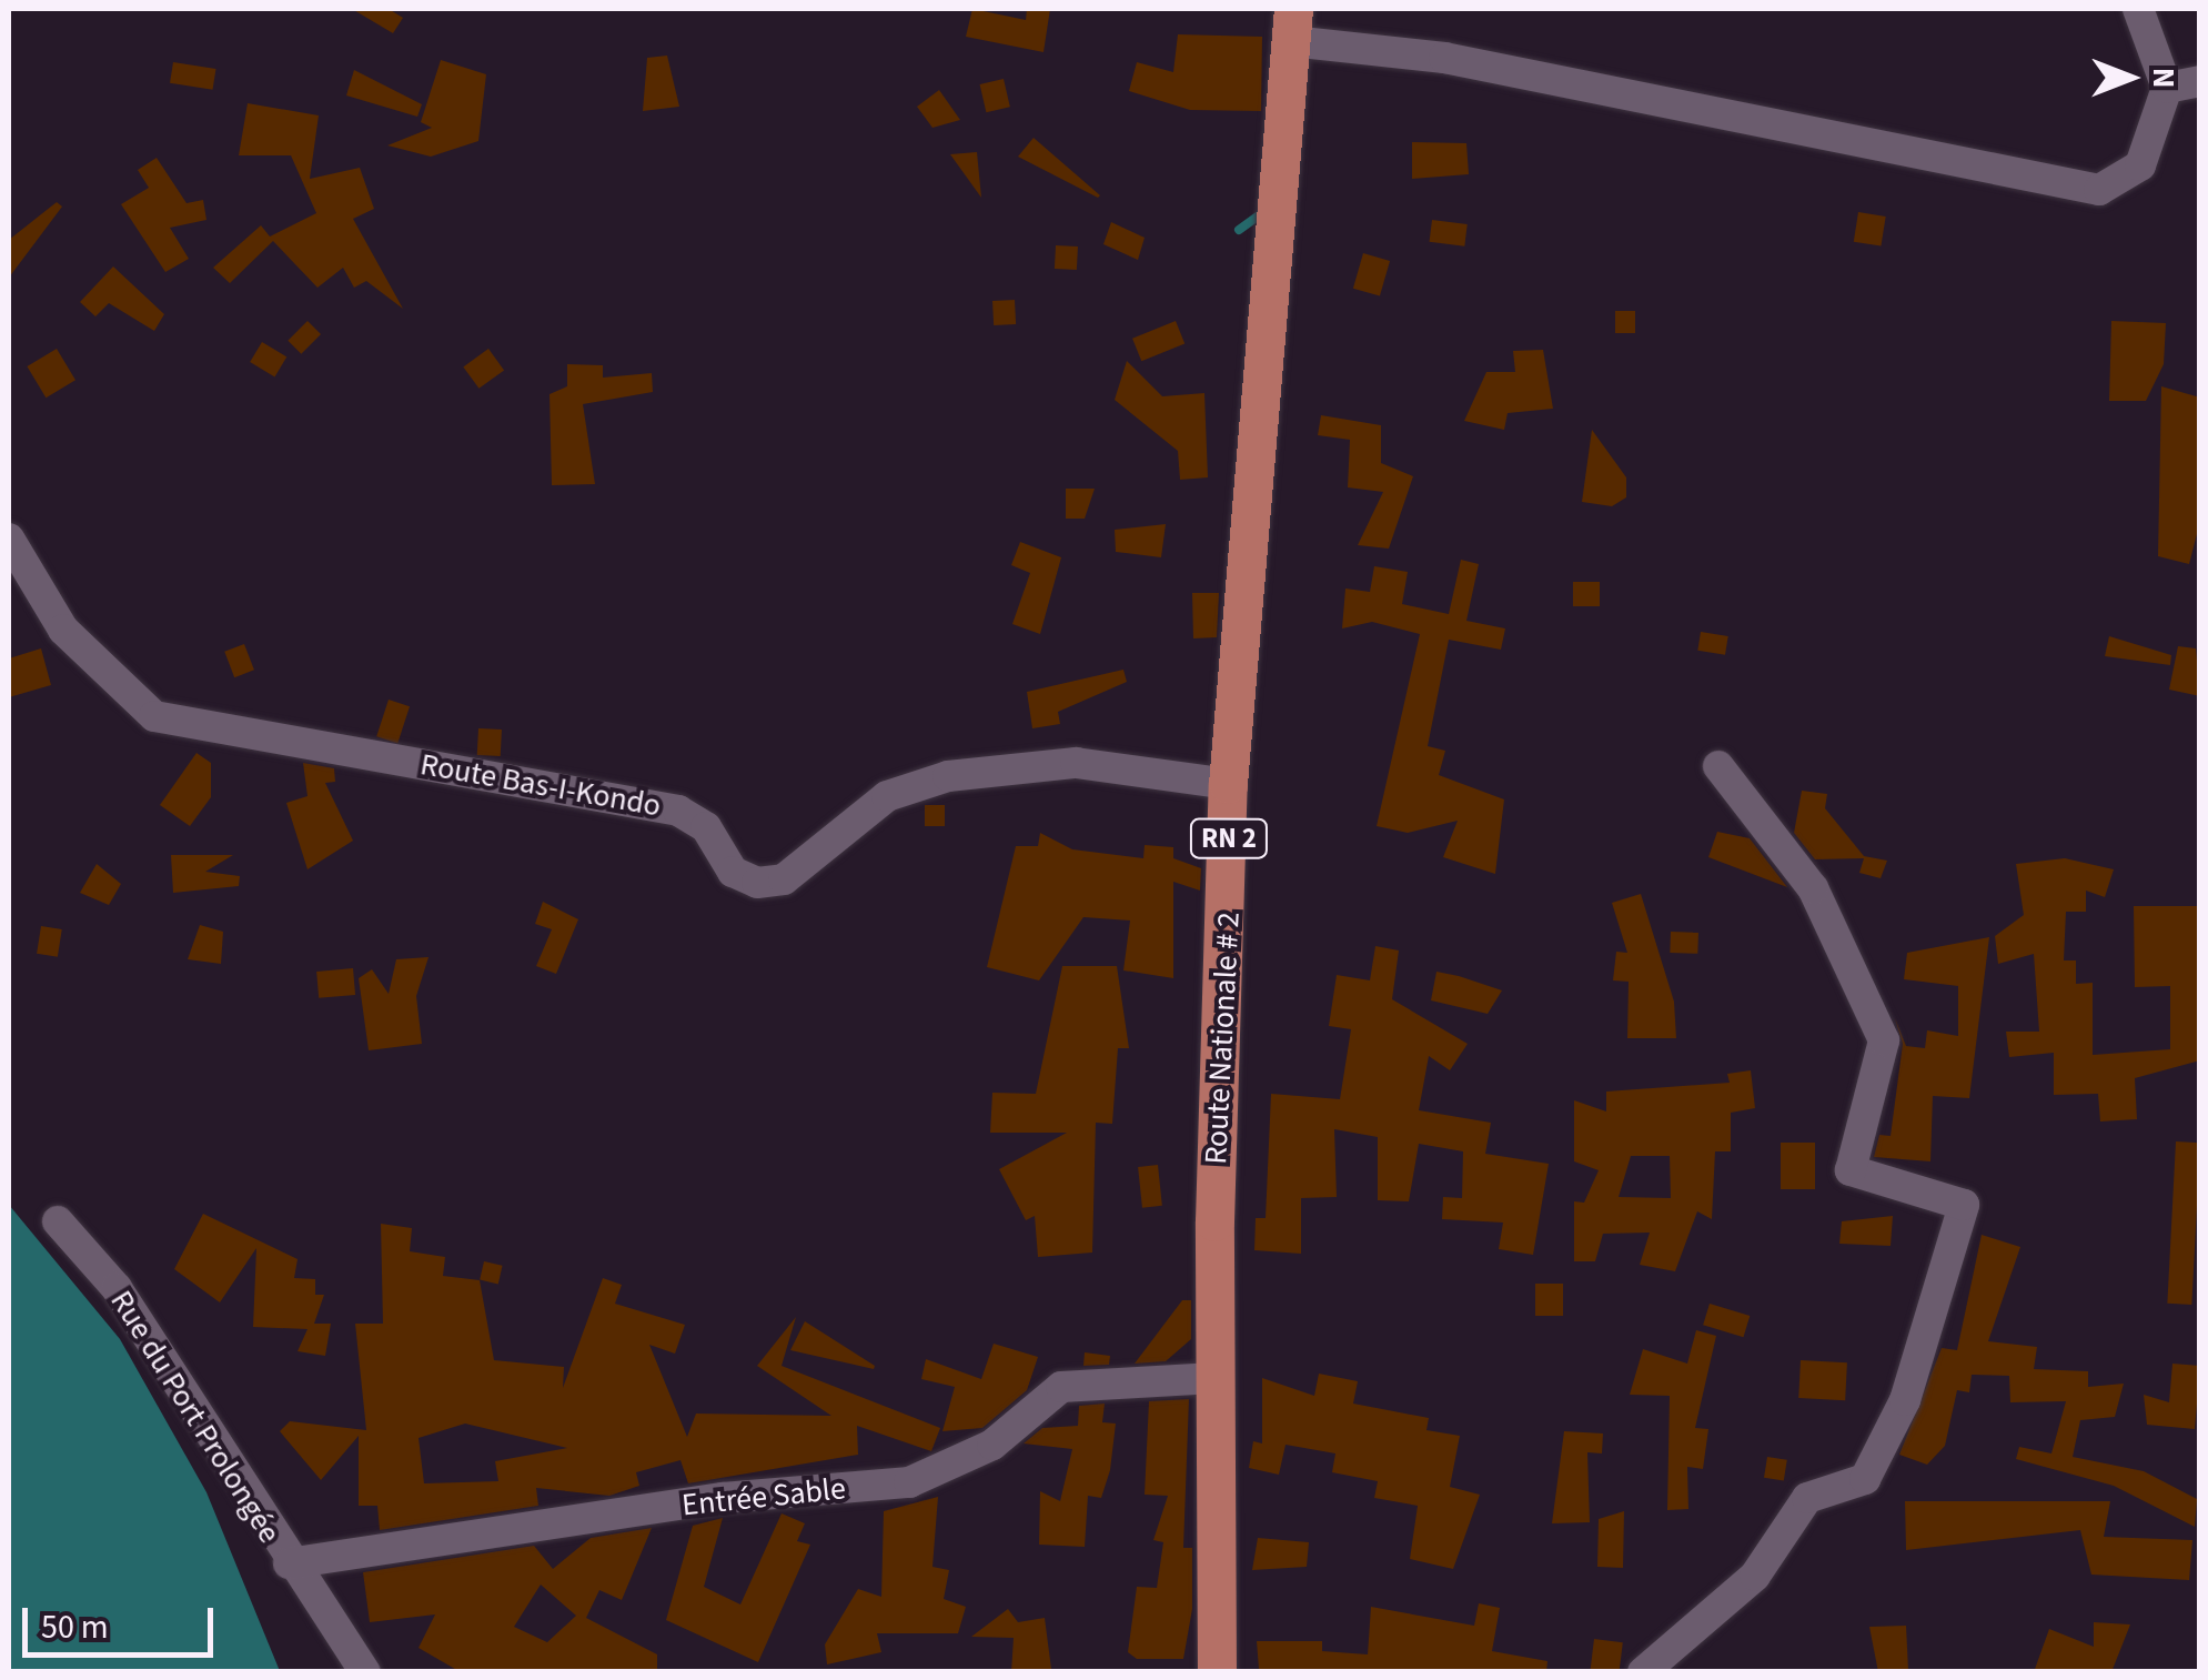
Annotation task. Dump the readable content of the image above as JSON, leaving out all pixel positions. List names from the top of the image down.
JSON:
{
  "streets": {
    "main road": ["RN 2", "Route Nationale # 2"],
    "street": ["Route Bas-I-Kondo", "Rue du Port Prolongée", "Entrée Sable"]
  },
  "crossings": [
    ["Route Bas-I-Kondo", "Route Nationale # 2"],
    ["Route Nationale # 2", "Entrée Sable"],
    ["Rue du Port Prolongée", "Entrée Sable"]
  ],
  "scale_bar": "50 m",
  "north": "right"
}
